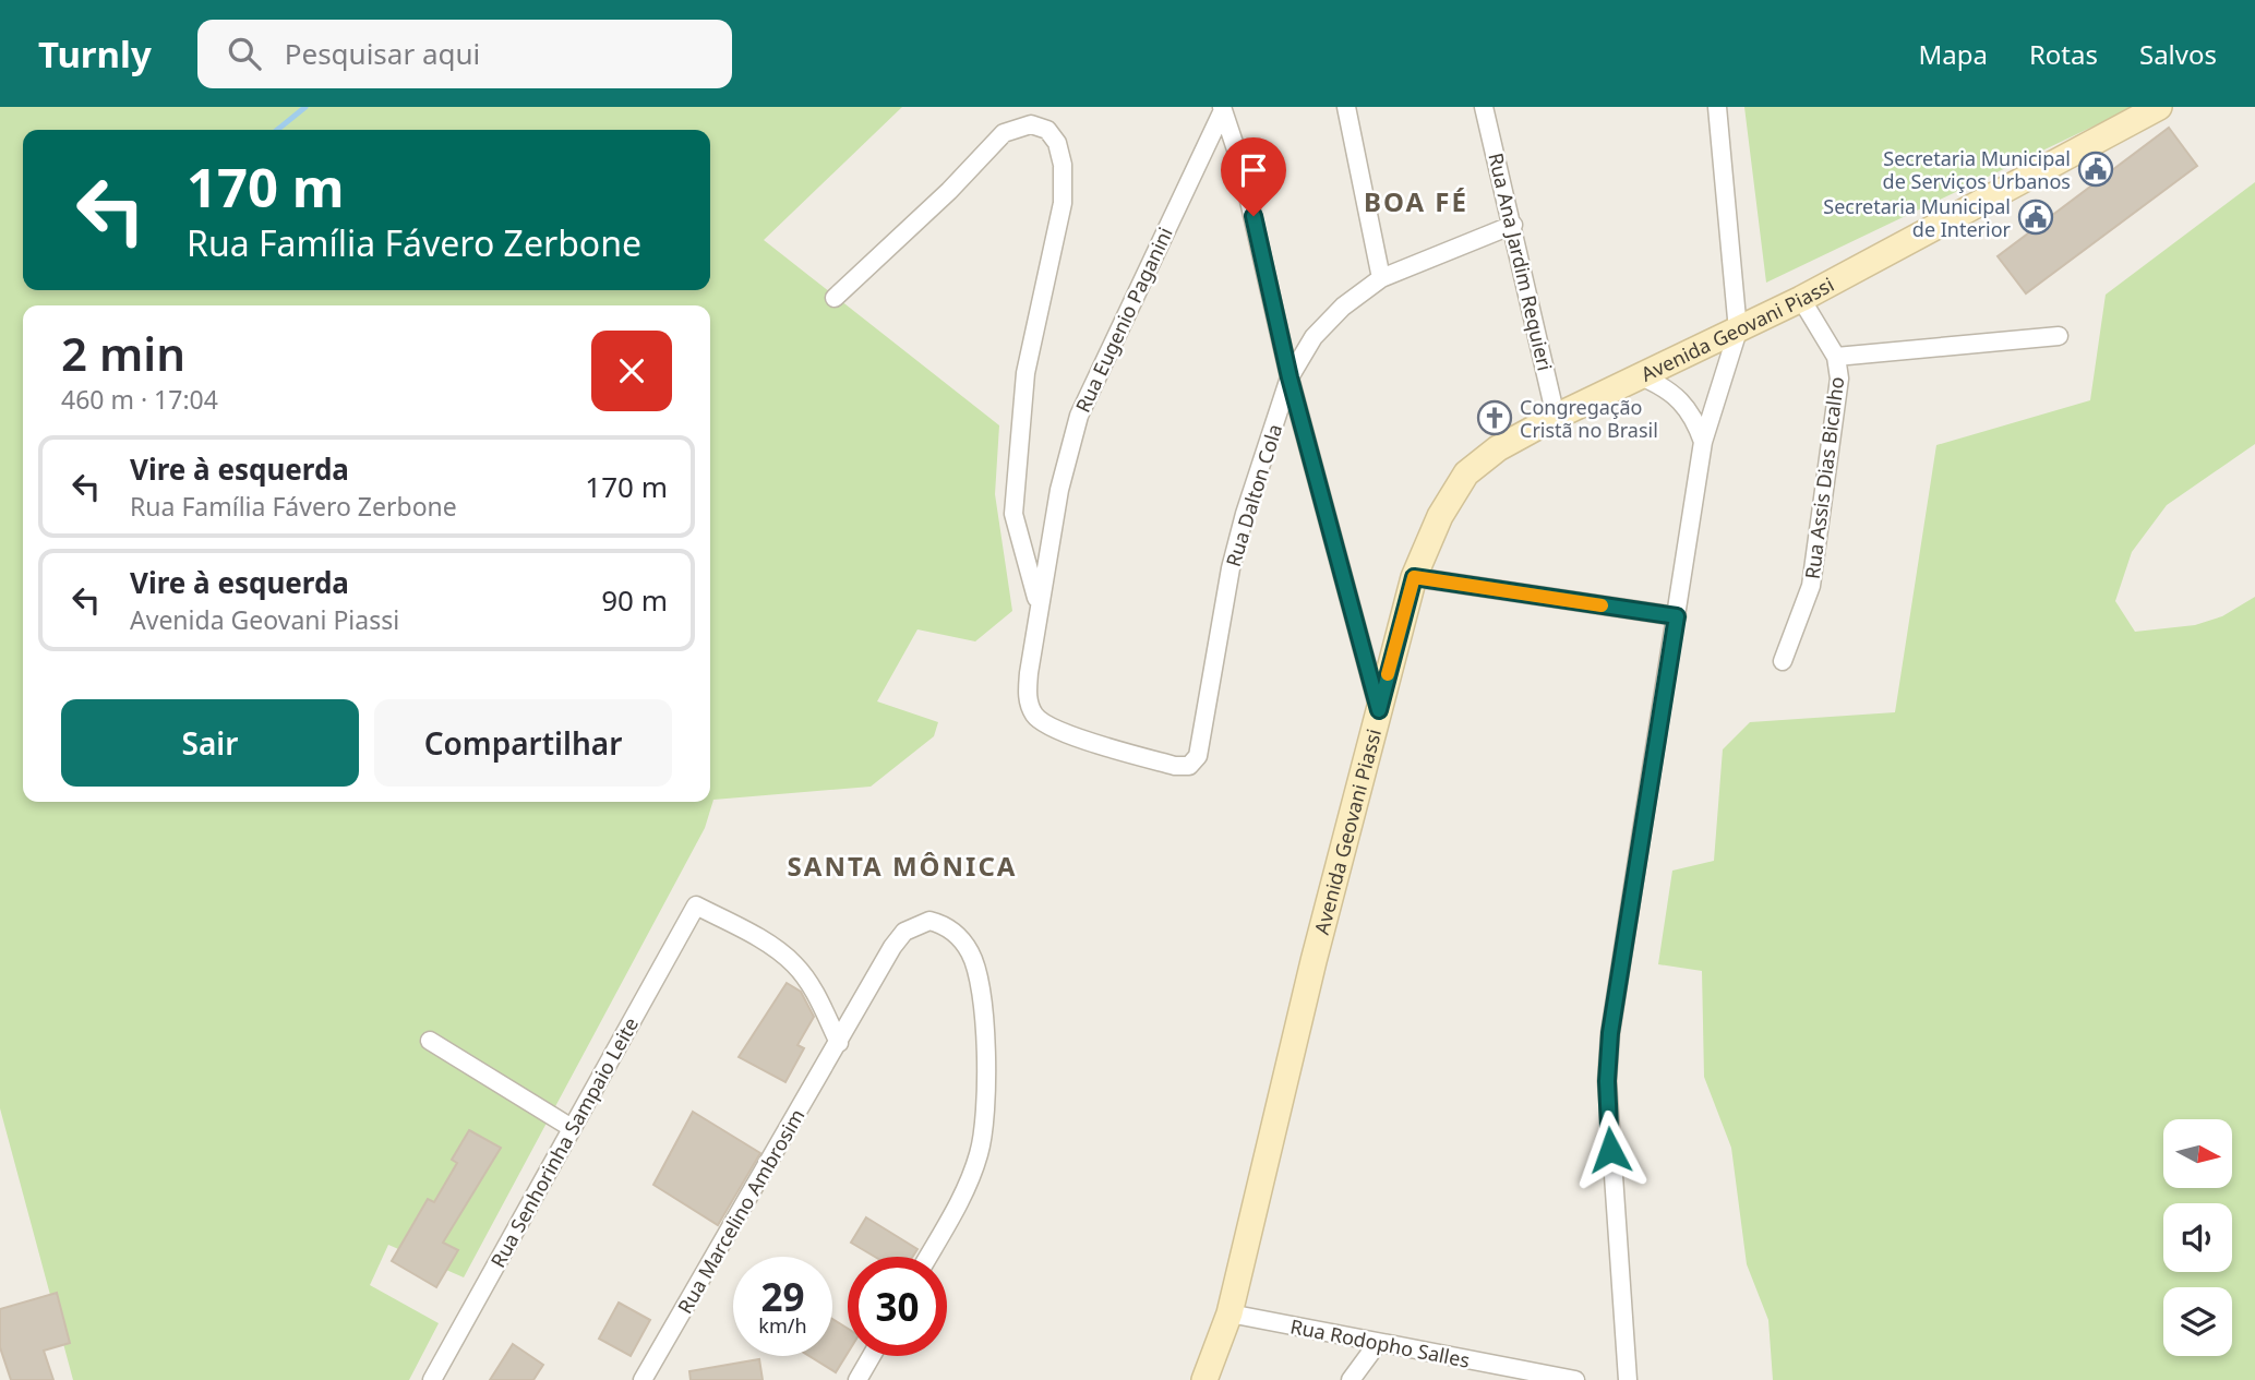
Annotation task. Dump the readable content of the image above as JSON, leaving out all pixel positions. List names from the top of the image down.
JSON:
{
  "streets": {
    "main road": ["Avenida Geovani Piassi"],
    "street": [
      "Rua Ana Jardim Requieri",
      "Rua Eugenio Paganini",
      "Rua Assis Dias Bicalho",
      "Rua Dalton Cola",
      "Rua Senhorinha Sampaio Leite",
      "Rua Marcelino Ambrosim",
      "Rua Rodopho Salles"
    ]
  },
  "crossings": [
    ["Rua Ana Jardim Requieri", "Avenida Geovani Piassi"],
    ["Rua Ana Jardim Requieri", "Rua Dalton Cola"],
    ["Rua Eugenio Paganini", "Rua Dalton Cola"],
    ["Avenida Geovani Piassi", "Rua Assis Dias Bicalho"],
    ["Avenida Geovani Piassi", "Rua Rodopho Salles"],
    ["Rua Senhorinha Sampaio Leite", "Rua Marcelino Ambrosim"]
  ],
  "districts": ["BOA FÉ", "SANTA MÔNICA"],
  "places": {
    "public building": ["Secretaria Municipal de Serviços Urbanos", "Secretaria Municipal de Interior"],
    "church": ["Congregação Cristã no Brasil"]
  },
  "north": "right",
  "page": {
    "header": "Turnly",
    "search": "Pesquisar aqui",
    "nav": ["Mapa", "Rotas", "Salvos"],
    "turn": ["170 m", "Rua Família Fávero Zerbone"],
    "heading": ["2 min", "460 m · 17:04"],
    "list": [
      {
        "name": "Vire à esquerda",
        "note": "Rua Família Fávero Zerbone",
        "value": "170 m"
      },
      {
        "name": "Vire à esquerda",
        "note": "Avenida Geovani Piassi",
        "value": "90 m"
      }
    ],
    "buttons": ["Sair", "Compartilhar"],
    "speed": "29 km/h",
    "limit": "30"
  }
}
